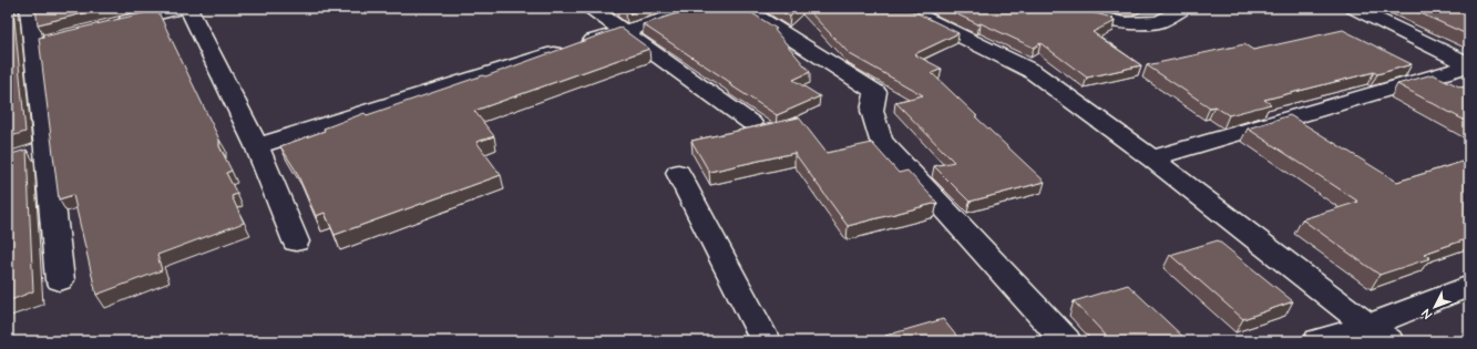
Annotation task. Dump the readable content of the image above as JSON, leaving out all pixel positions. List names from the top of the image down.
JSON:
{
  "north": "bottom left"
}
